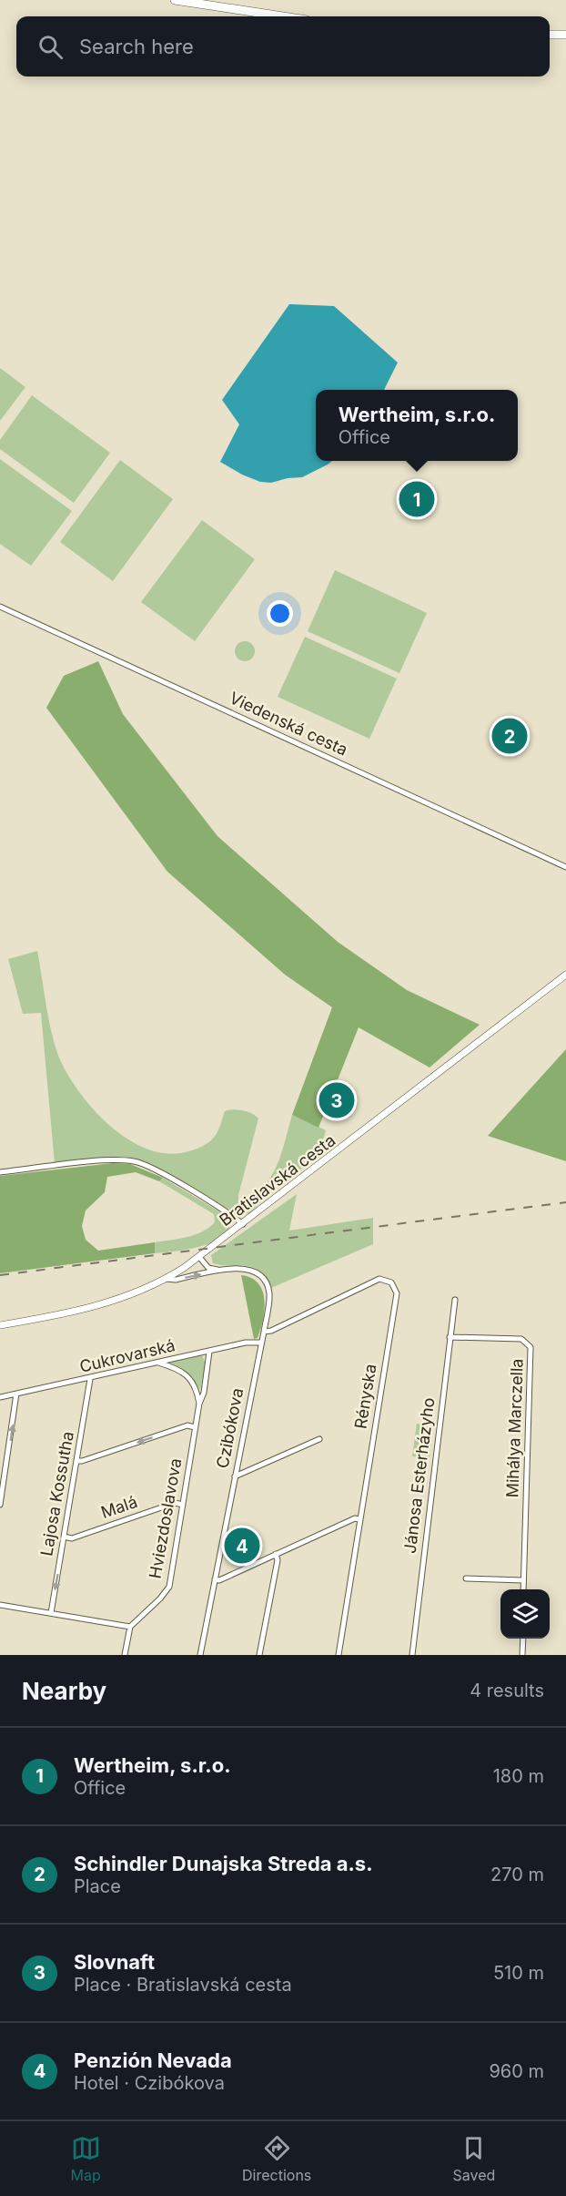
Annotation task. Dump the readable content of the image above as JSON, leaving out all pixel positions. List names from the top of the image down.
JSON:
{
  "streets": {
    "street": [
      "Viedenská cesta",
      "Bratislavská cesta",
      "Cukrovarská",
      "Rényska",
      "Czibókova",
      "Mihálya Marczella",
      "Jánosa Esterházyho",
      "Lajosa Kossutha",
      "Malá",
      "Hviezdoslavova"
    ]
  },
  "crossings": [
    ["Bratislavská cesta", "Czibókova"],
    ["Cukrovarská", "Czibókova"],
    ["Cukrovarská", "Lajosa Kossutha"],
    ["Cukrovarská", "Hviezdoslavova"],
    ["Rényska", "Czibókova"],
    ["Mihálya Marczella", "Jánosa Esterházyho"],
    ["Lajosa Kossutha", "Malá"],
    ["Malá", "Hviezdoslavova"]
  ],
  "page": {
    "search": "Search here",
    "popup": ["Wertheim, s.r.o.", "Office"],
    "pins": [
      "1",
      "2",
      "3",
      "4"
    ],
    "heading": ["Nearby", "4 results"],
    "list": [
      {
        "mark": "1",
        "name": "Wertheim, s.r.o.",
        "note": "Office",
        "value": "180 m"
      },
      {
        "mark": "2",
        "name": "Schindler Dunajska Streda a.s.",
        "note": "Place",
        "value": "270 m"
      },
      {
        "mark": "3",
        "name": "Slovnaft",
        "note": "Place · Bratislavská cesta",
        "value": "510 m"
      },
      {
        "mark": "4",
        "name": "Penzión Nevada",
        "note": "Hotel · Czibókova",
        "value": "960 m"
      }
    ],
    "nav": ["Map", "Directions", "Saved"]
  }
}
